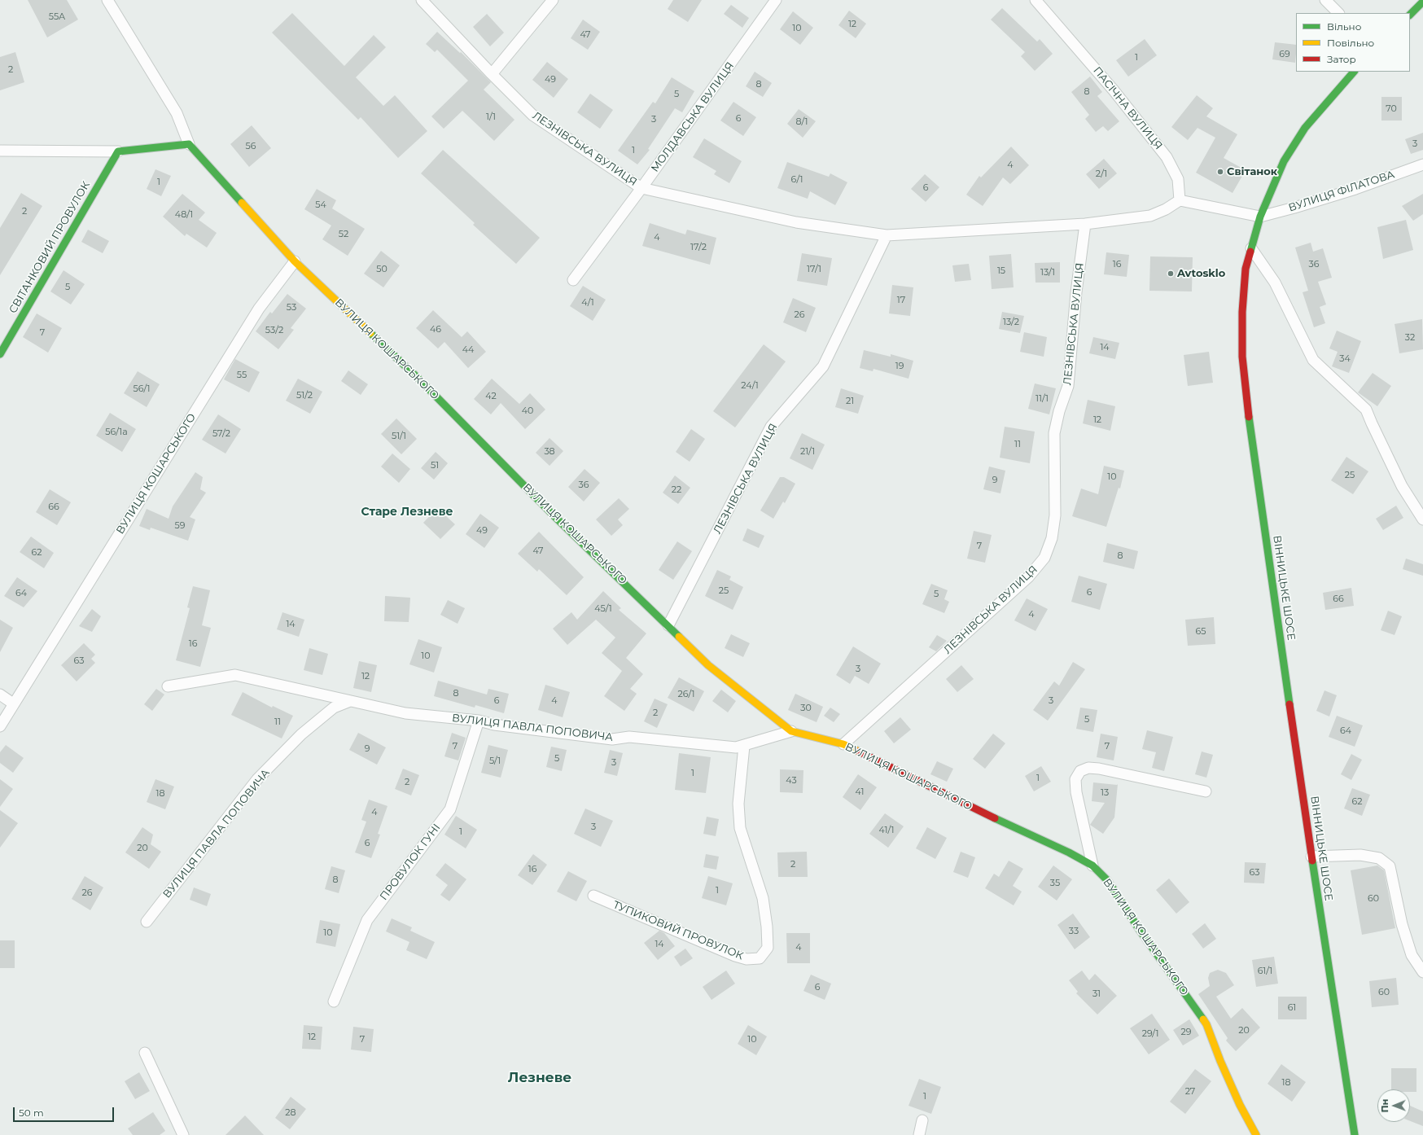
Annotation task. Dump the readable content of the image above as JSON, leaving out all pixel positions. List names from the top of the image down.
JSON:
{
  "streets": {
    "street": [
      "ПАСІЧНА ВУЛИЦЯ",
      "МОЛДАВСЬКА ВУЛИЦЯ",
      "ЛЕЗНІВСЬКА ВУЛИЦЯ",
      "ВУЛИЦЯ ФІЛАТОВА",
      "СВІТАНКОВИЙ ПРОВУЛОК",
      "ВУЛИЦЯ КОШАРСЬКОГО",
      "ВІННИЦЬКЕ ШОСЕ",
      "ВУЛИЦЯ ПАВЛА ПОПОВИЧА",
      "ПРОВУЛОК ГУНІ",
      "ТУПИКОВИЙ ПРОВУЛОК"
    ]
  },
  "crossings": [
    ["ПАСІЧНА ВУЛИЦЯ", "ЛЕЗНІВСЬКА ВУЛИЦЯ"],
    ["МОЛДАВСЬКА ВУЛИЦЯ", "ЛЕЗНІВСЬКА ВУЛИЦЯ"],
    ["ЛЕЗНІВСЬКА ВУЛИЦЯ", "ВУЛИЦЯ КОШАРСЬКОГО"],
    ["ВУЛИЦЯ ФІЛАТОВА", "ВІННИЦЬКЕ ШОСЕ"],
    ["ВУЛИЦЯ КОШАРСЬКОГО", "ВУЛИЦЯ ПАВЛА ПОПОВИЧА"],
    ["ВУЛИЦЯ ПАВЛА ПОПОВИЧА", "ПРОВУЛОК ГУНІ"],
    ["ВУЛИЦЯ ПАВЛА ПОПОВИЧА", "ТУПИКОВИЙ ПРОВУЛОК"]
  ],
  "districts": ["Старе Лезневе", "Лезневе"],
  "places": ["Світанок", "Avtosklo"],
  "house_numbers": [
    "55А",
    "12",
    "10",
    "47",
    "69",
    "1",
    "2",
    "49",
    "8",
    "8",
    "5",
    "70",
    "1/1",
    "6",
    "3",
    "8/1",
    "3",
    "56",
    "1",
    "4",
    "2/1",
    "6/1",
    "1",
    "6",
    "54",
    "2",
    "48/1",
    "52",
    "4",
    "17/2",
    "16",
    "36",
    "50",
    "17/1",
    "15",
    "13/1",
    "5",
    "17",
    "4/1",
    "53",
    "26",
    "13/2",
    "46",
    "53/2",
    "7",
    "32",
    "14",
    "44",
    "34",
    "19",
    "55",
    "24/1",
    "56/1",
    "51/2",
    "42",
    "11/1",
    "21",
    "40",
    "12",
    "56/1а",
    "57/2",
    "51/1",
    "11",
    "38",
    "21/1",
    "51",
    "25",
    "10",
    "9",
    "36",
    "22",
    "66",
    "59",
    "49",
    "7",
    "47",
    "62",
    "8",
    "25",
    "6",
    "64",
    "5",
    "66",
    "45/1",
    "4",
    "14",
    "65",
    "16",
    "10",
    "63",
    "3",
    "12",
    "8",
    "26/1",
    "6",
    "4",
    "3",
    "30",
    "2",
    "5",
    "11",
    "64",
    "7",
    "7",
    "9",
    "5",
    "5/1",
    "3",
    "1",
    "1",
    "43",
    "2",
    "41",
    "13",
    "18",
    "62",
    "4",
    "3",
    "41/1",
    "1",
    "6",
    "20",
    "2",
    "16",
    "63",
    "8",
    "35",
    "1",
    "26",
    "60",
    "33",
    "10",
    "14",
    "4",
    "61/1",
    "6",
    "60",
    "31",
    "61",
    "20",
    "29",
    "29/1",
    "12",
    "7",
    "10",
    "18",
    "27",
    "1",
    "28"
  ],
  "legend": ["Вільно", "Повільно", "Затор"],
  "scale_bar": "50 m",
  "north": "left"
}
